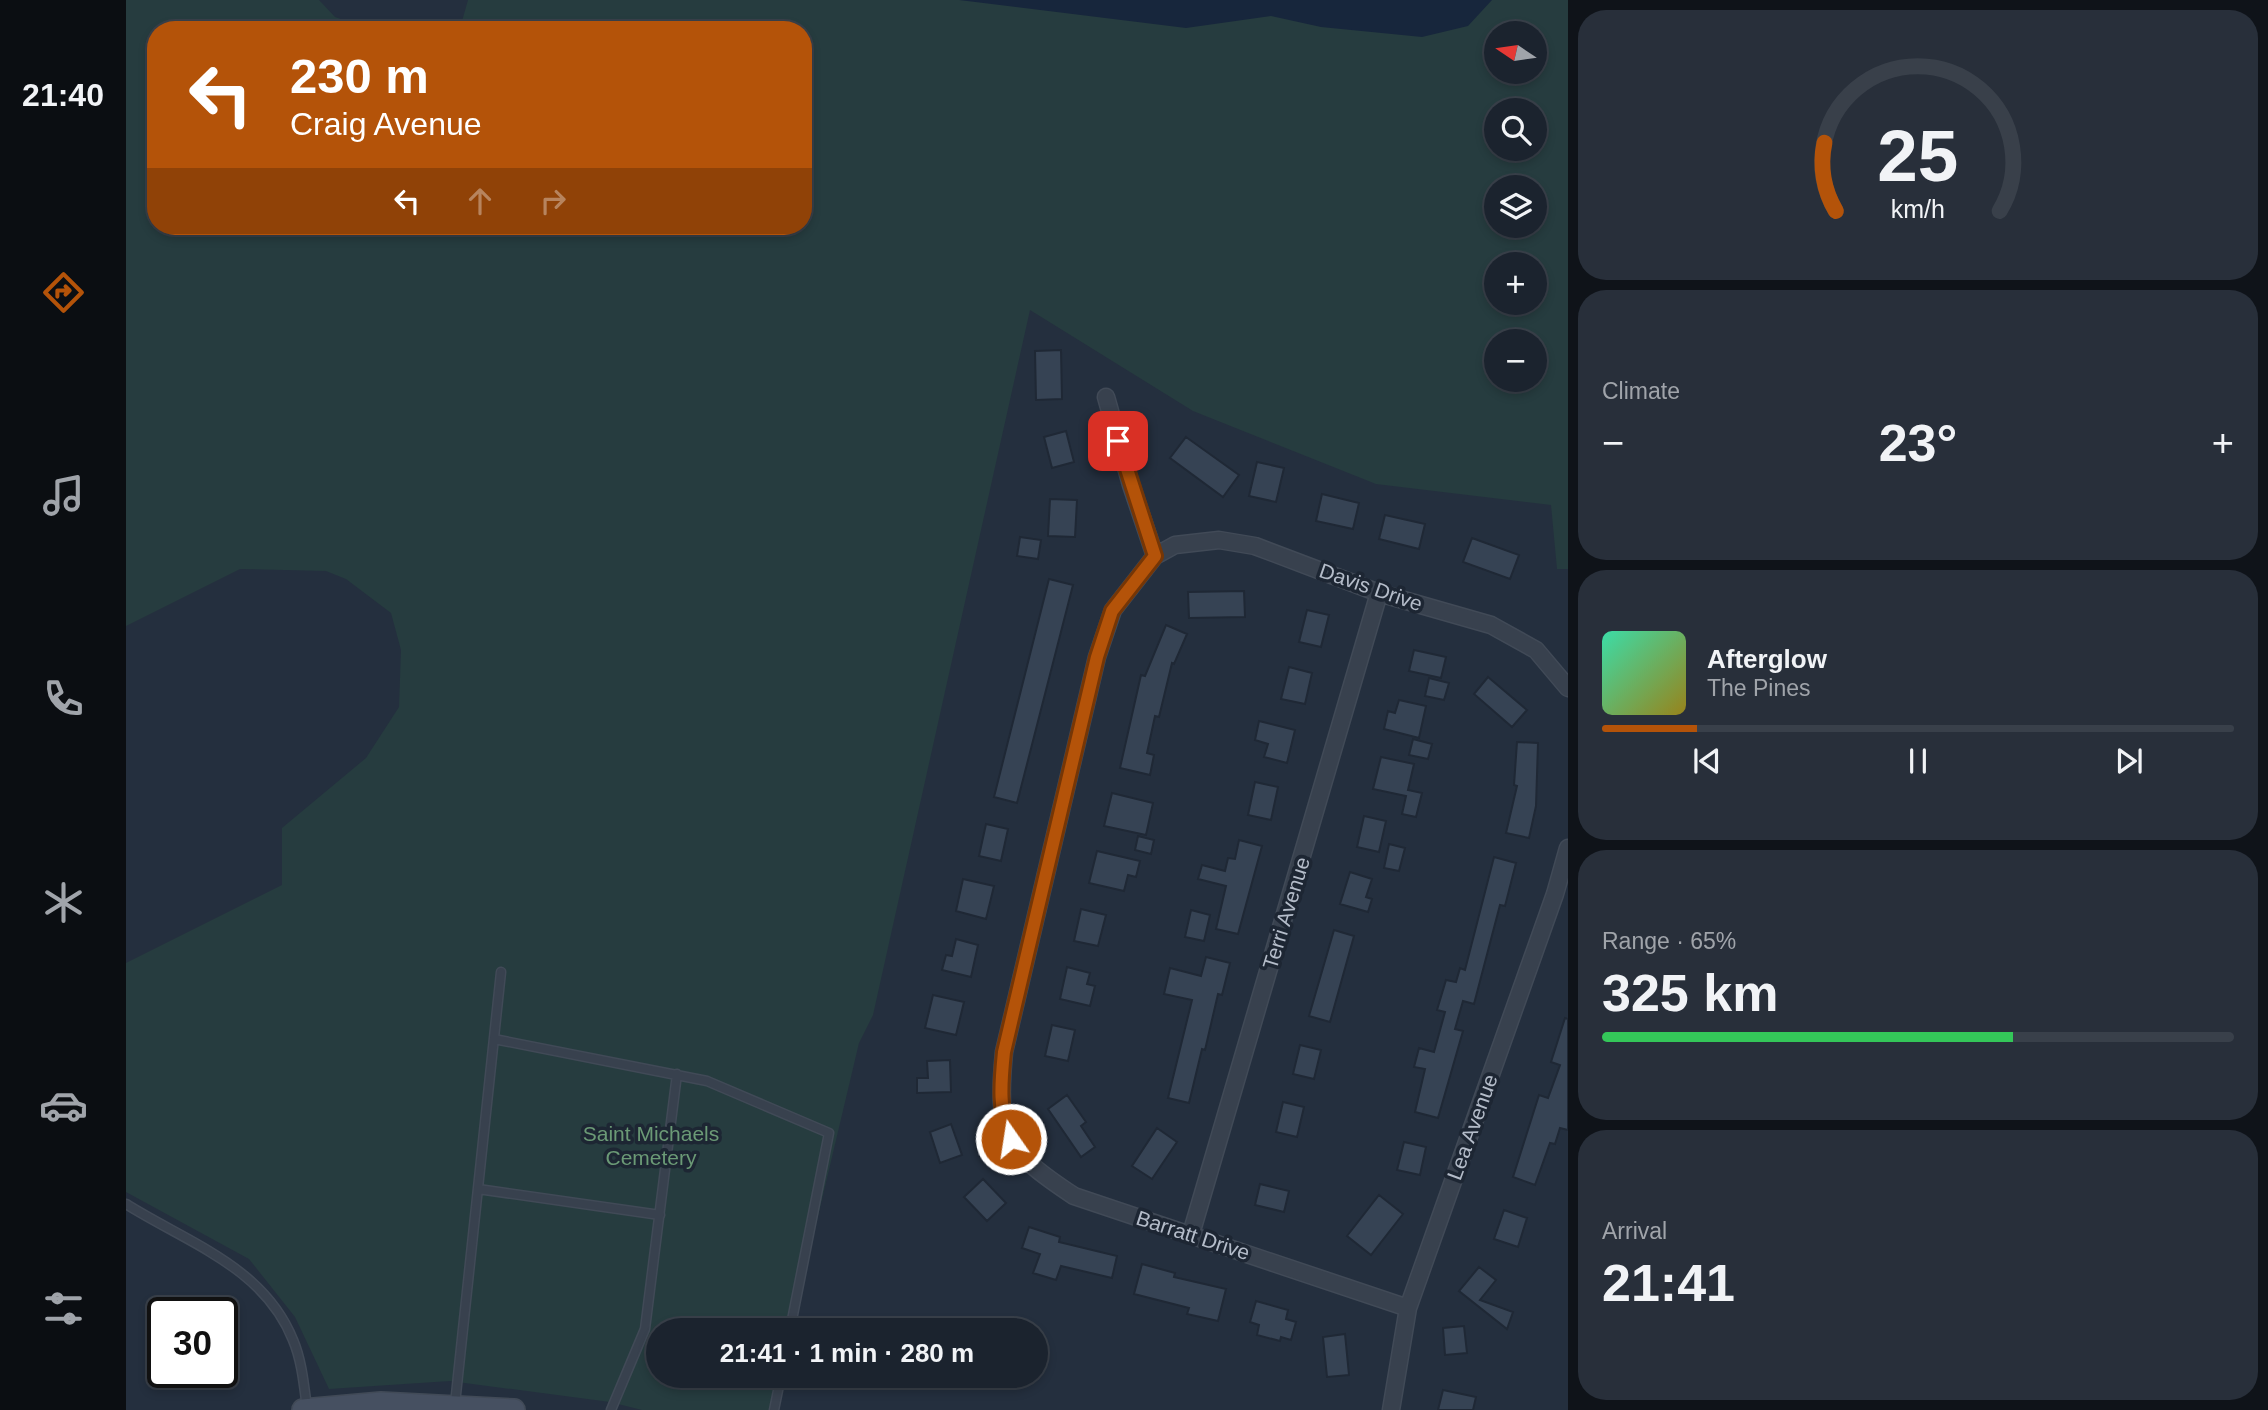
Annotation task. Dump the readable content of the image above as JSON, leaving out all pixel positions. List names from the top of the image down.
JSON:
{
  "streets": {
    "street": [
      "Davis Drive",
      "Terri Avenue",
      "Lea Avenue",
      "Barratt Drive"
    ]
  },
  "crossings": [
    ["Davis Drive", "Terri Avenue"],
    ["Davis Drive", "Barratt Drive"],
    ["Terri Avenue", "Barratt Drive"],
    ["Lea Avenue", "Barratt Drive"]
  ],
  "parks": ["Saint Michaels Cemetery"],
  "north": "left",
  "page": {
    "tabs": "21:40",
    "map_buttons": ["+", "−"],
    "turn": ["230 m", "Craig Avenue"],
    "tile": [
      "Climate",
      ["Range · 65%", "325 km"],
      ["Arrival", "21:41"]
    ],
    "heat": ["−", "23°", "+"],
    "song": ["Afterglow", "The Pines"],
    "limit": "30",
    "trip": "21:41 · 1 min · 280 m",
    "gauge": ["25", "km/h"]
  }
}
